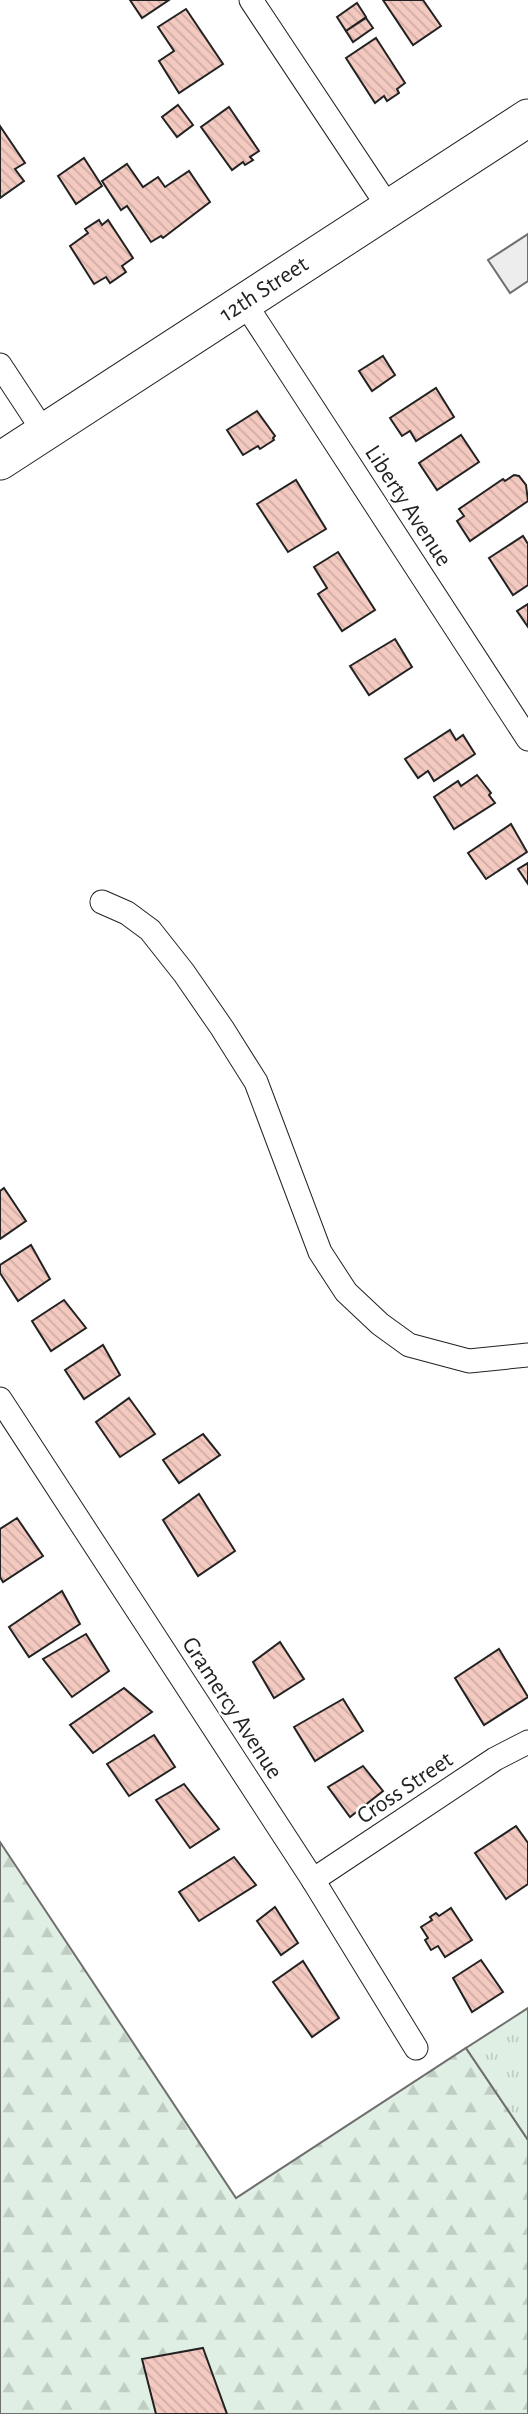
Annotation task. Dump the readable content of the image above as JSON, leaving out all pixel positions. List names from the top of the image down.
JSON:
{
  "streets": {
    "main road": ["12th Street"],
    "street": ["Liberty Avenue", "Gramercy Avenue", "Cross Street"]
  },
  "crossings": [
    ["12th Street", "Liberty Avenue"],
    ["Gramercy Avenue", "Cross Street"]
  ]
}
